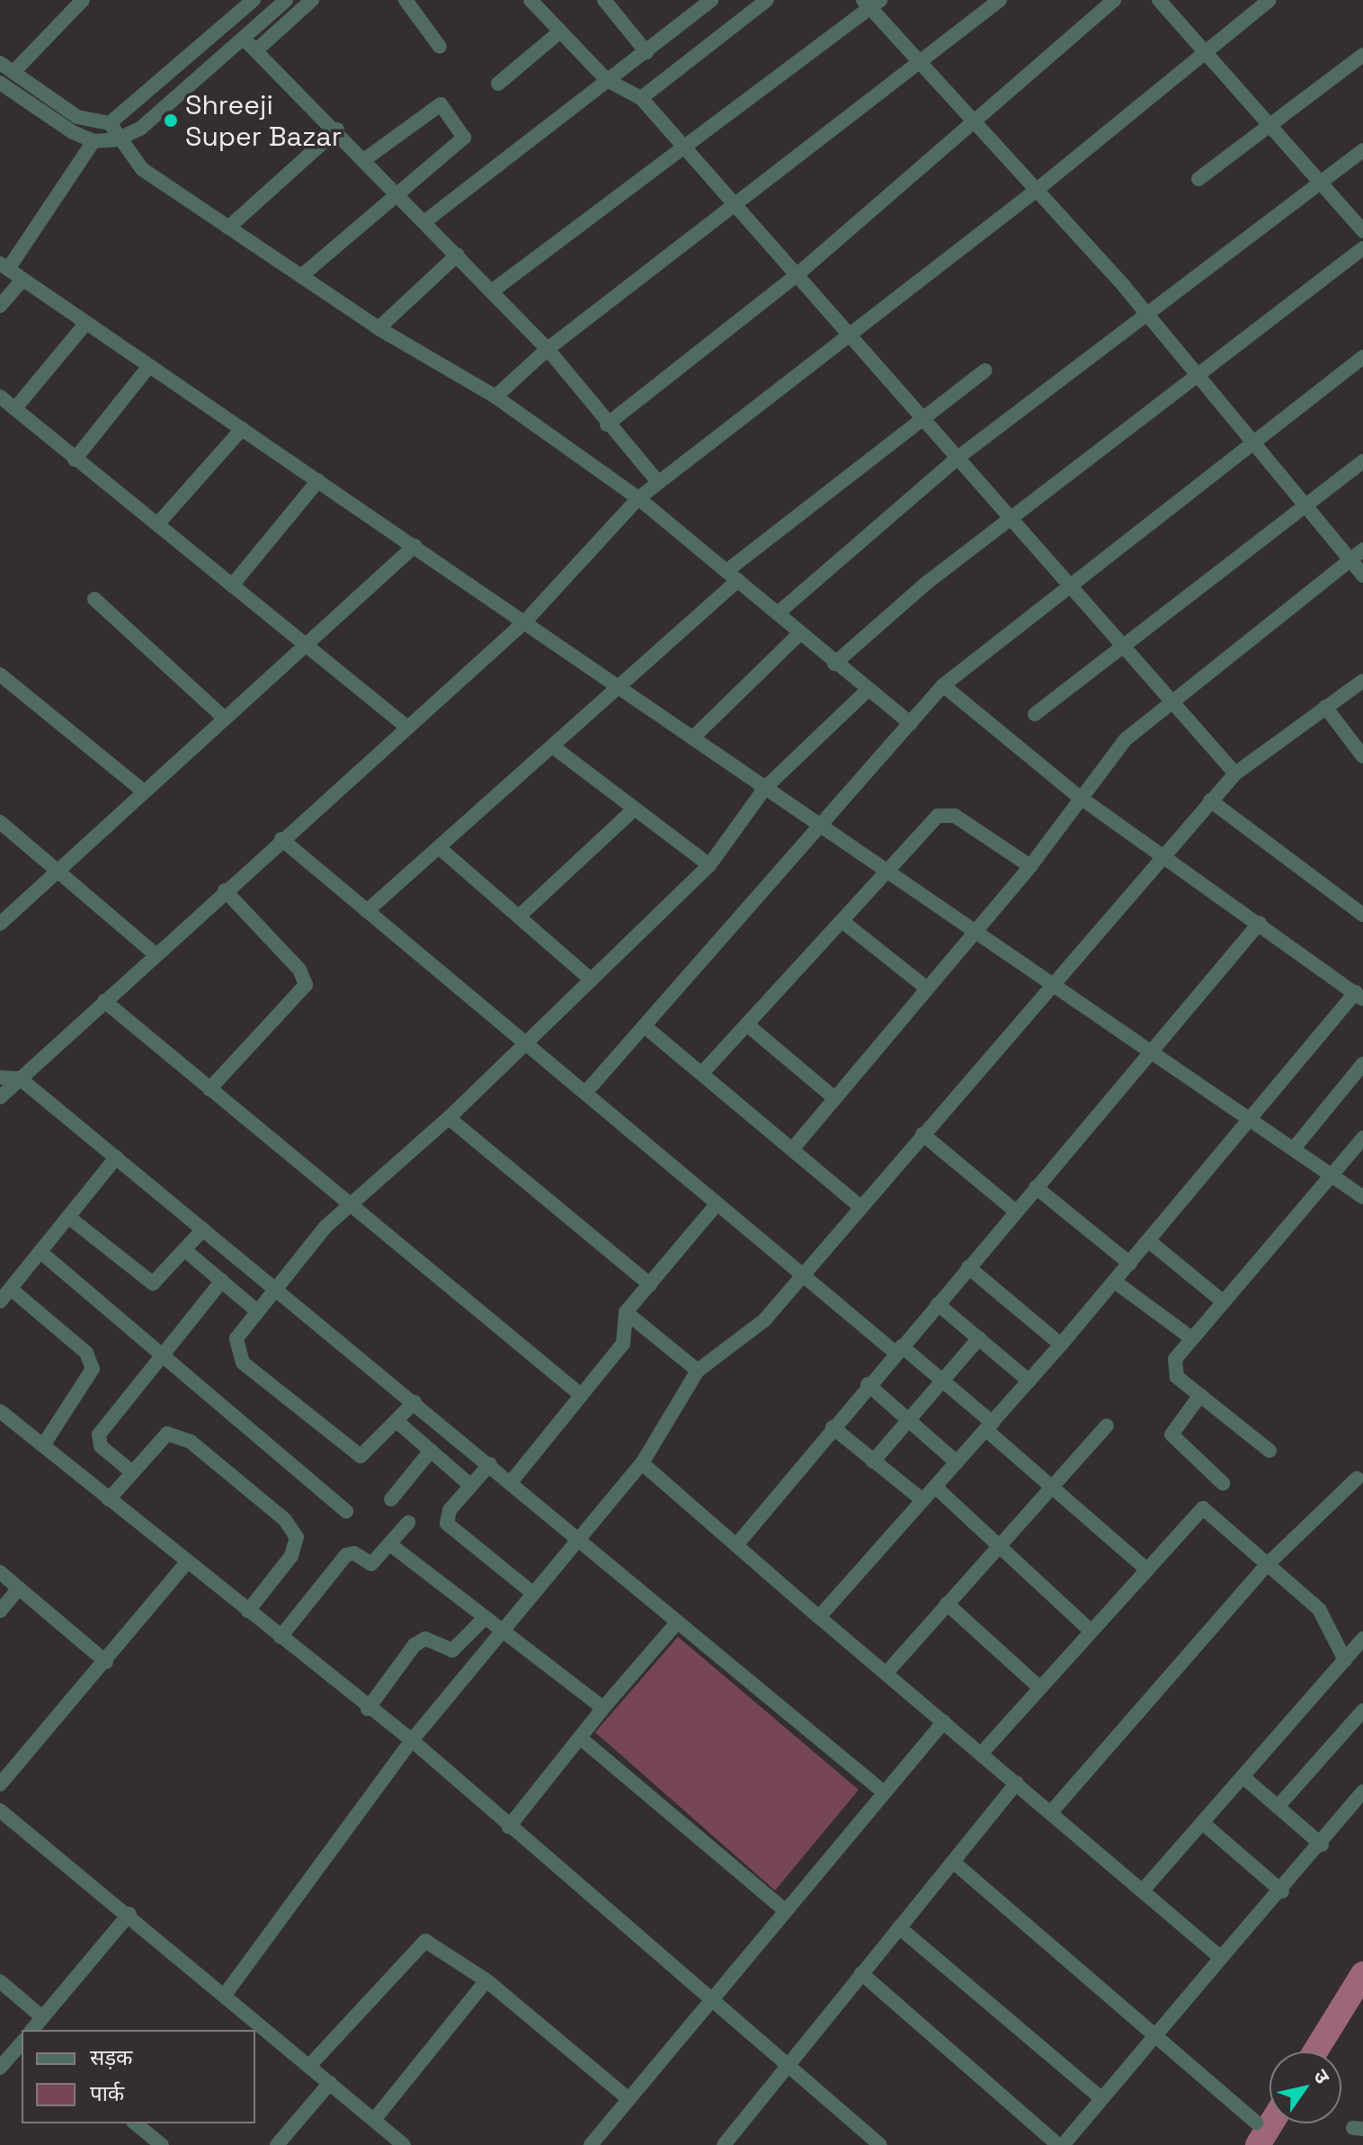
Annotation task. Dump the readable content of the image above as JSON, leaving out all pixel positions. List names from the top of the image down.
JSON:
{
  "places": ["Shreeji Super Bazar"],
  "legend": ["सड़क", "पार्क"],
  "north": "top right"
}
